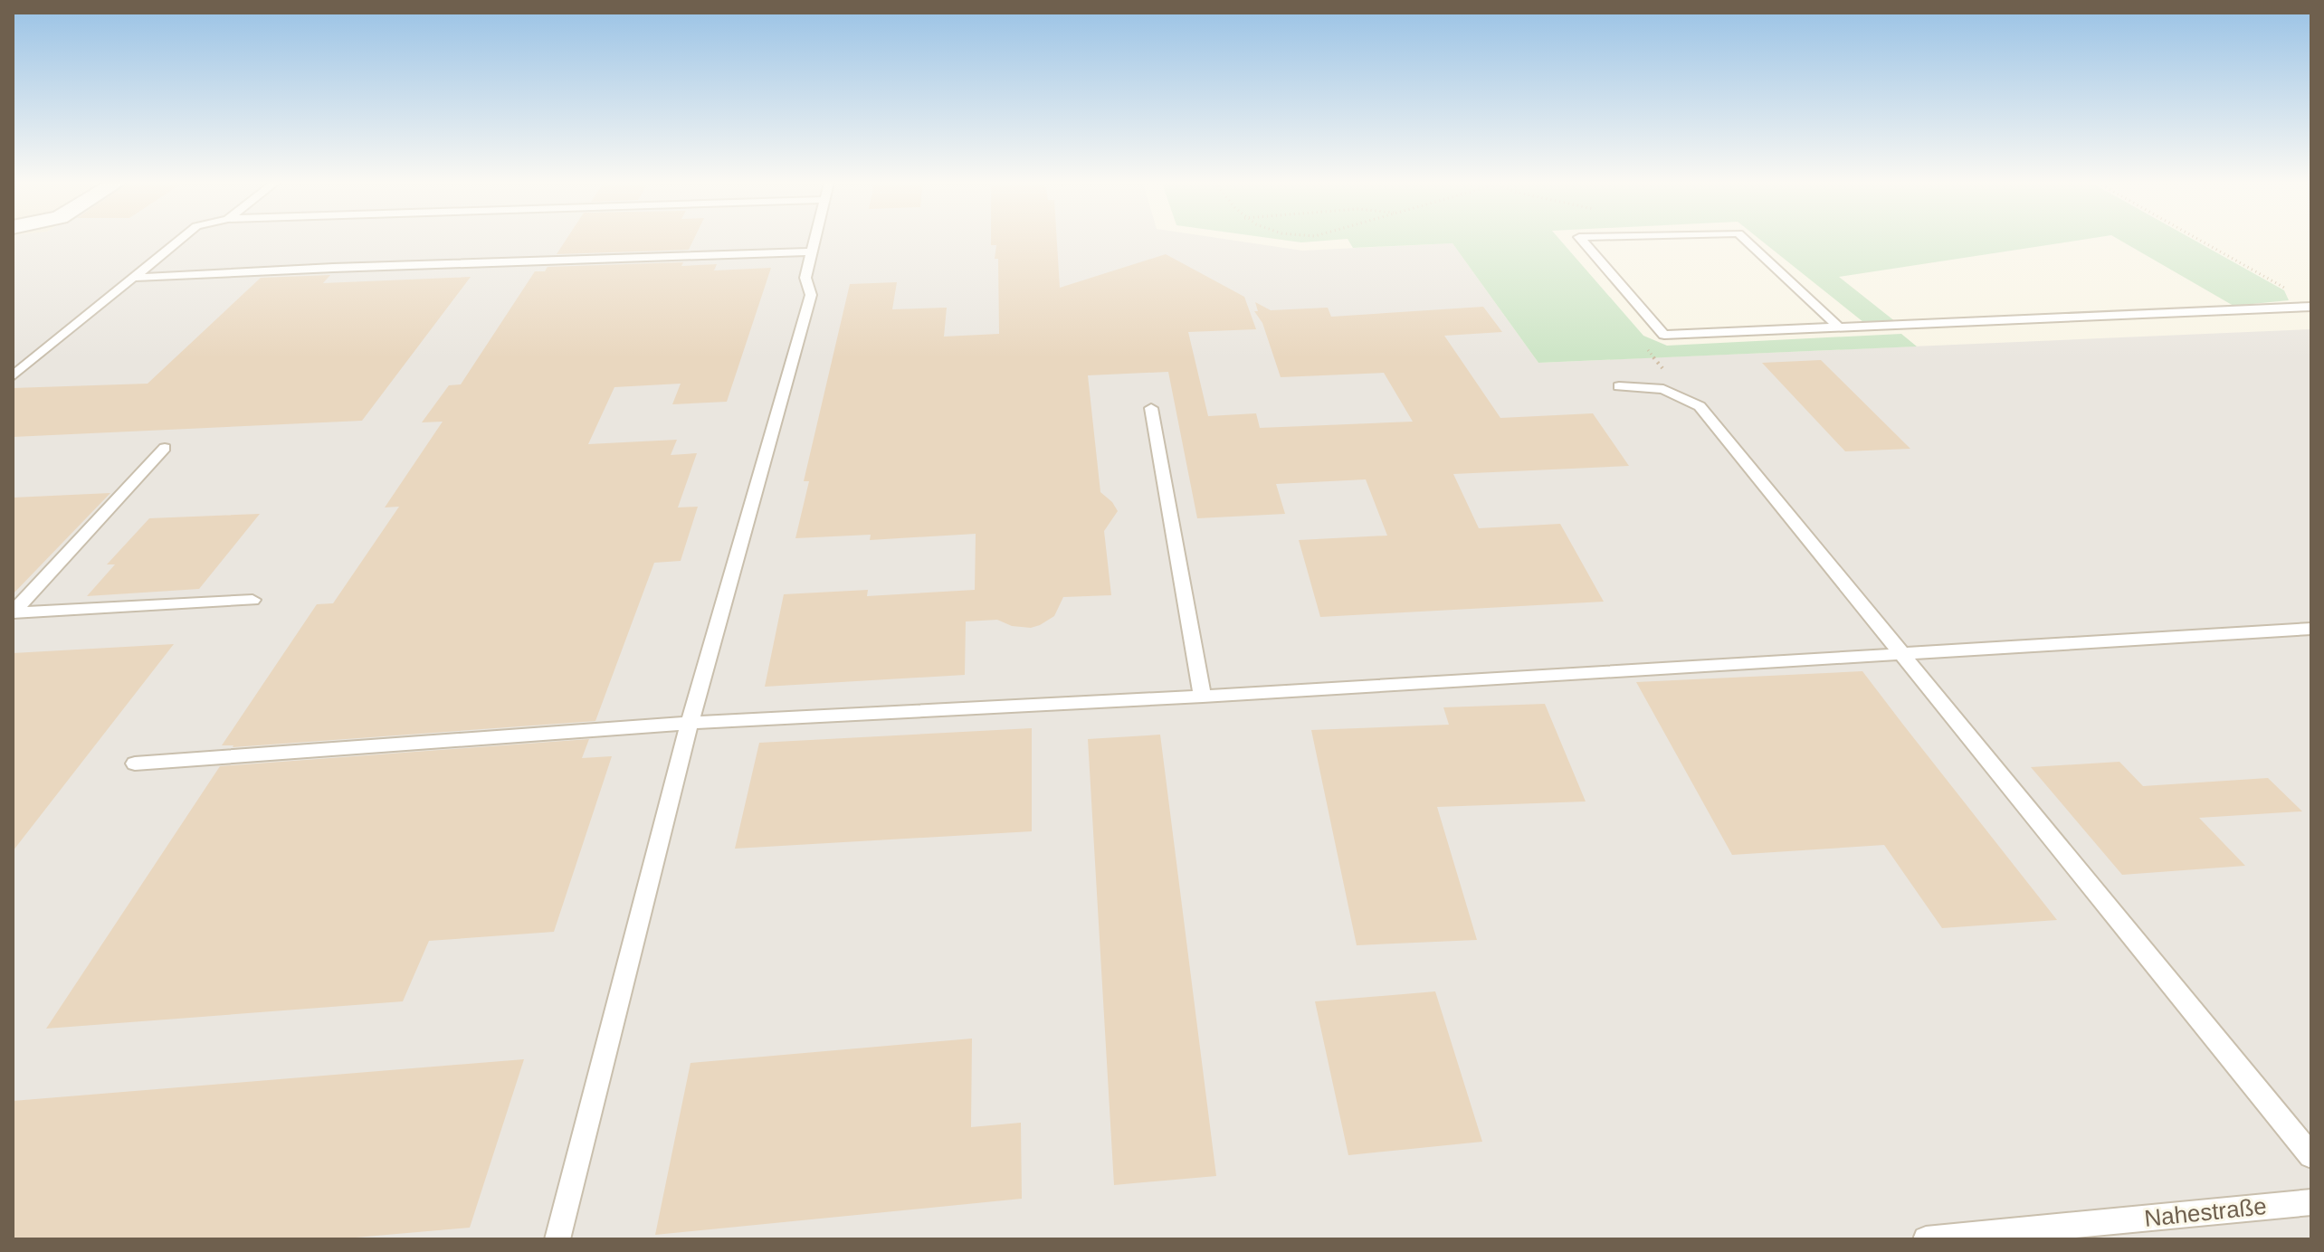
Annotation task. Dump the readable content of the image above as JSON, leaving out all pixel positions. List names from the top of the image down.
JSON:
{
  "streets": {
    "lane": ["Nahestraße"]
  }
}
